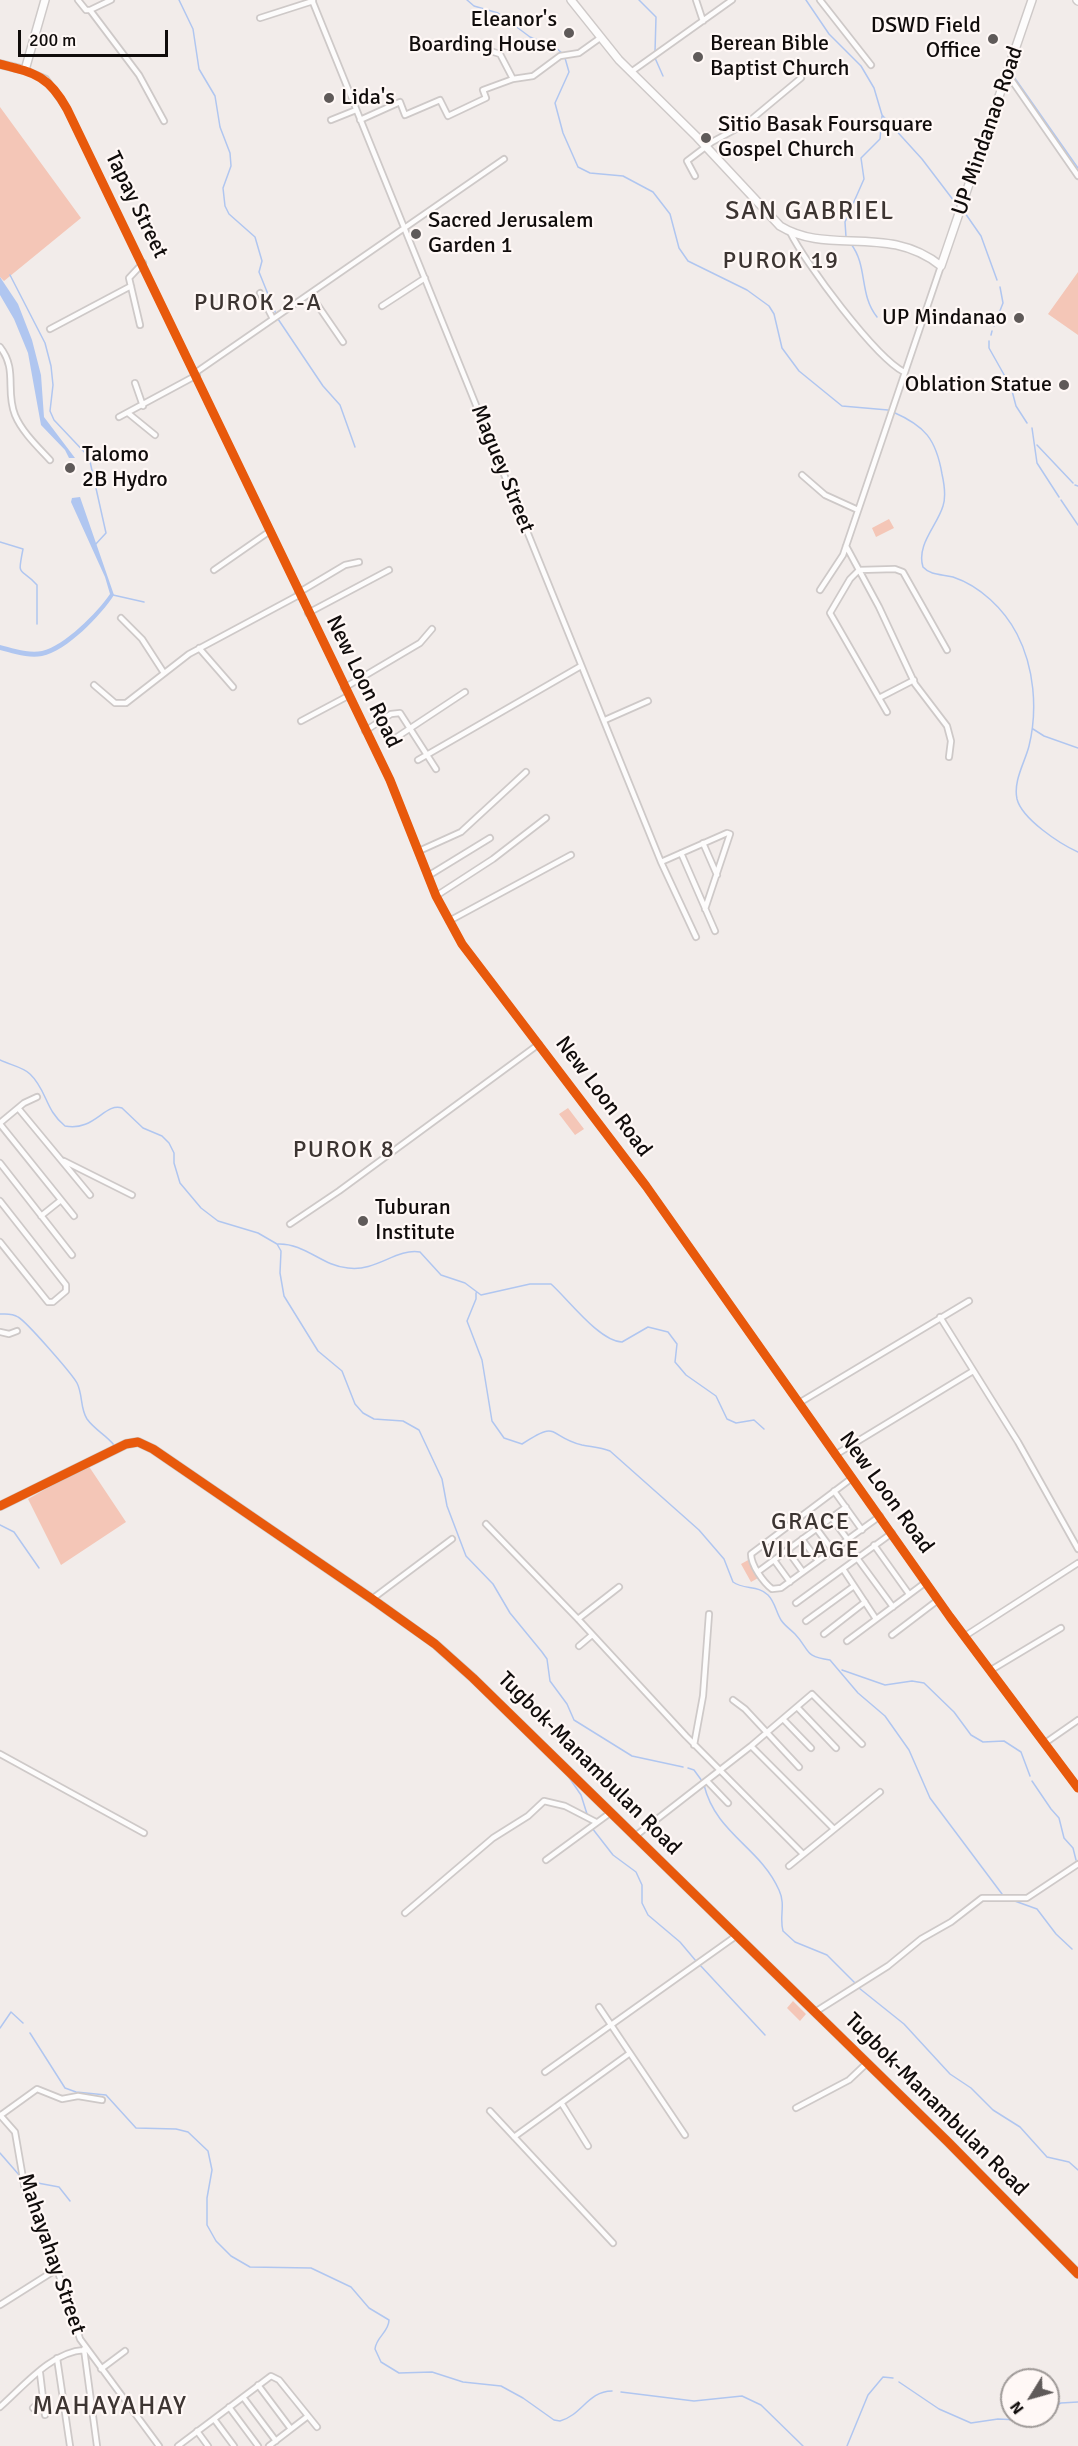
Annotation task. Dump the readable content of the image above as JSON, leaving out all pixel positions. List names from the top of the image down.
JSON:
{
  "streets": {
    "street": [
      "UP Mindanao Road",
      "Tapay Street",
      "Maguey Street",
      "New Loon Road",
      "Tugbok-Manambulan Road",
      "Mahayahay Street"
    ]
  },
  "crossings": [
    ["Tapay Street", "New Loon Road"]
  ],
  "districts": [
    "SAN GABRIEL",
    "PUROK 19",
    "PUROK 2-A",
    "PUROK 8",
    "GRACE VILLAGE",
    "MAHAYAHAY"
  ],
  "places": [
    "Eleanor's Boarding House",
    "DSWD Field Office",
    "Berean Bible Baptist Church",
    "Lida's",
    "Sitio Basak Foursquare Gospel Church",
    "Sacred Jerusalem Garden 1",
    "UP Mindanao",
    "Oblation Statue",
    "Talomo 2B Hydro",
    "Tuburan Institute"
  ],
  "scale_bar": "200 m",
  "north": "bottom left"
}
